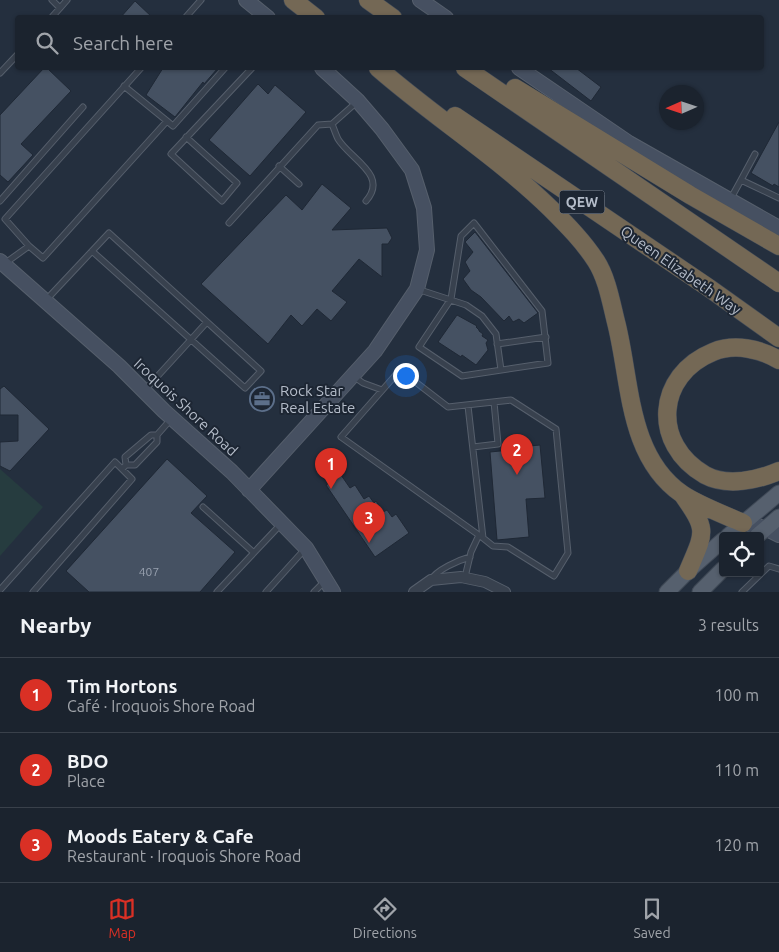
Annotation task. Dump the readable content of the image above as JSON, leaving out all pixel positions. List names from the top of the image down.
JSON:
{
  "streets": {
    "highway": ["QEW", "Queen Elizabeth Way"],
    "street": ["Iroquois Shore Road"]
  },
  "places": {
    "office": ["Rock Star Real Estate"]
  },
  "house_numbers": ["407"],
  "north": "left",
  "page": {
    "search": "Search here",
    "pins": ["2", "1", "3"],
    "heading": ["Nearby", "3 results"],
    "list": [
      {
        "mark": "1",
        "name": "Tim Hortons",
        "note": "Café · Iroquois Shore Road",
        "value": "100 m"
      },
      {
        "mark": "2",
        "name": "BDO",
        "note": "Place",
        "value": "110 m"
      },
      {
        "mark": "3",
        "name": "Moods Eatery & Cafe",
        "note": "Restaurant · Iroquois Shore Road",
        "value": "120 m"
      }
    ],
    "nav": ["Map", "Directions", "Saved"]
  }
}
